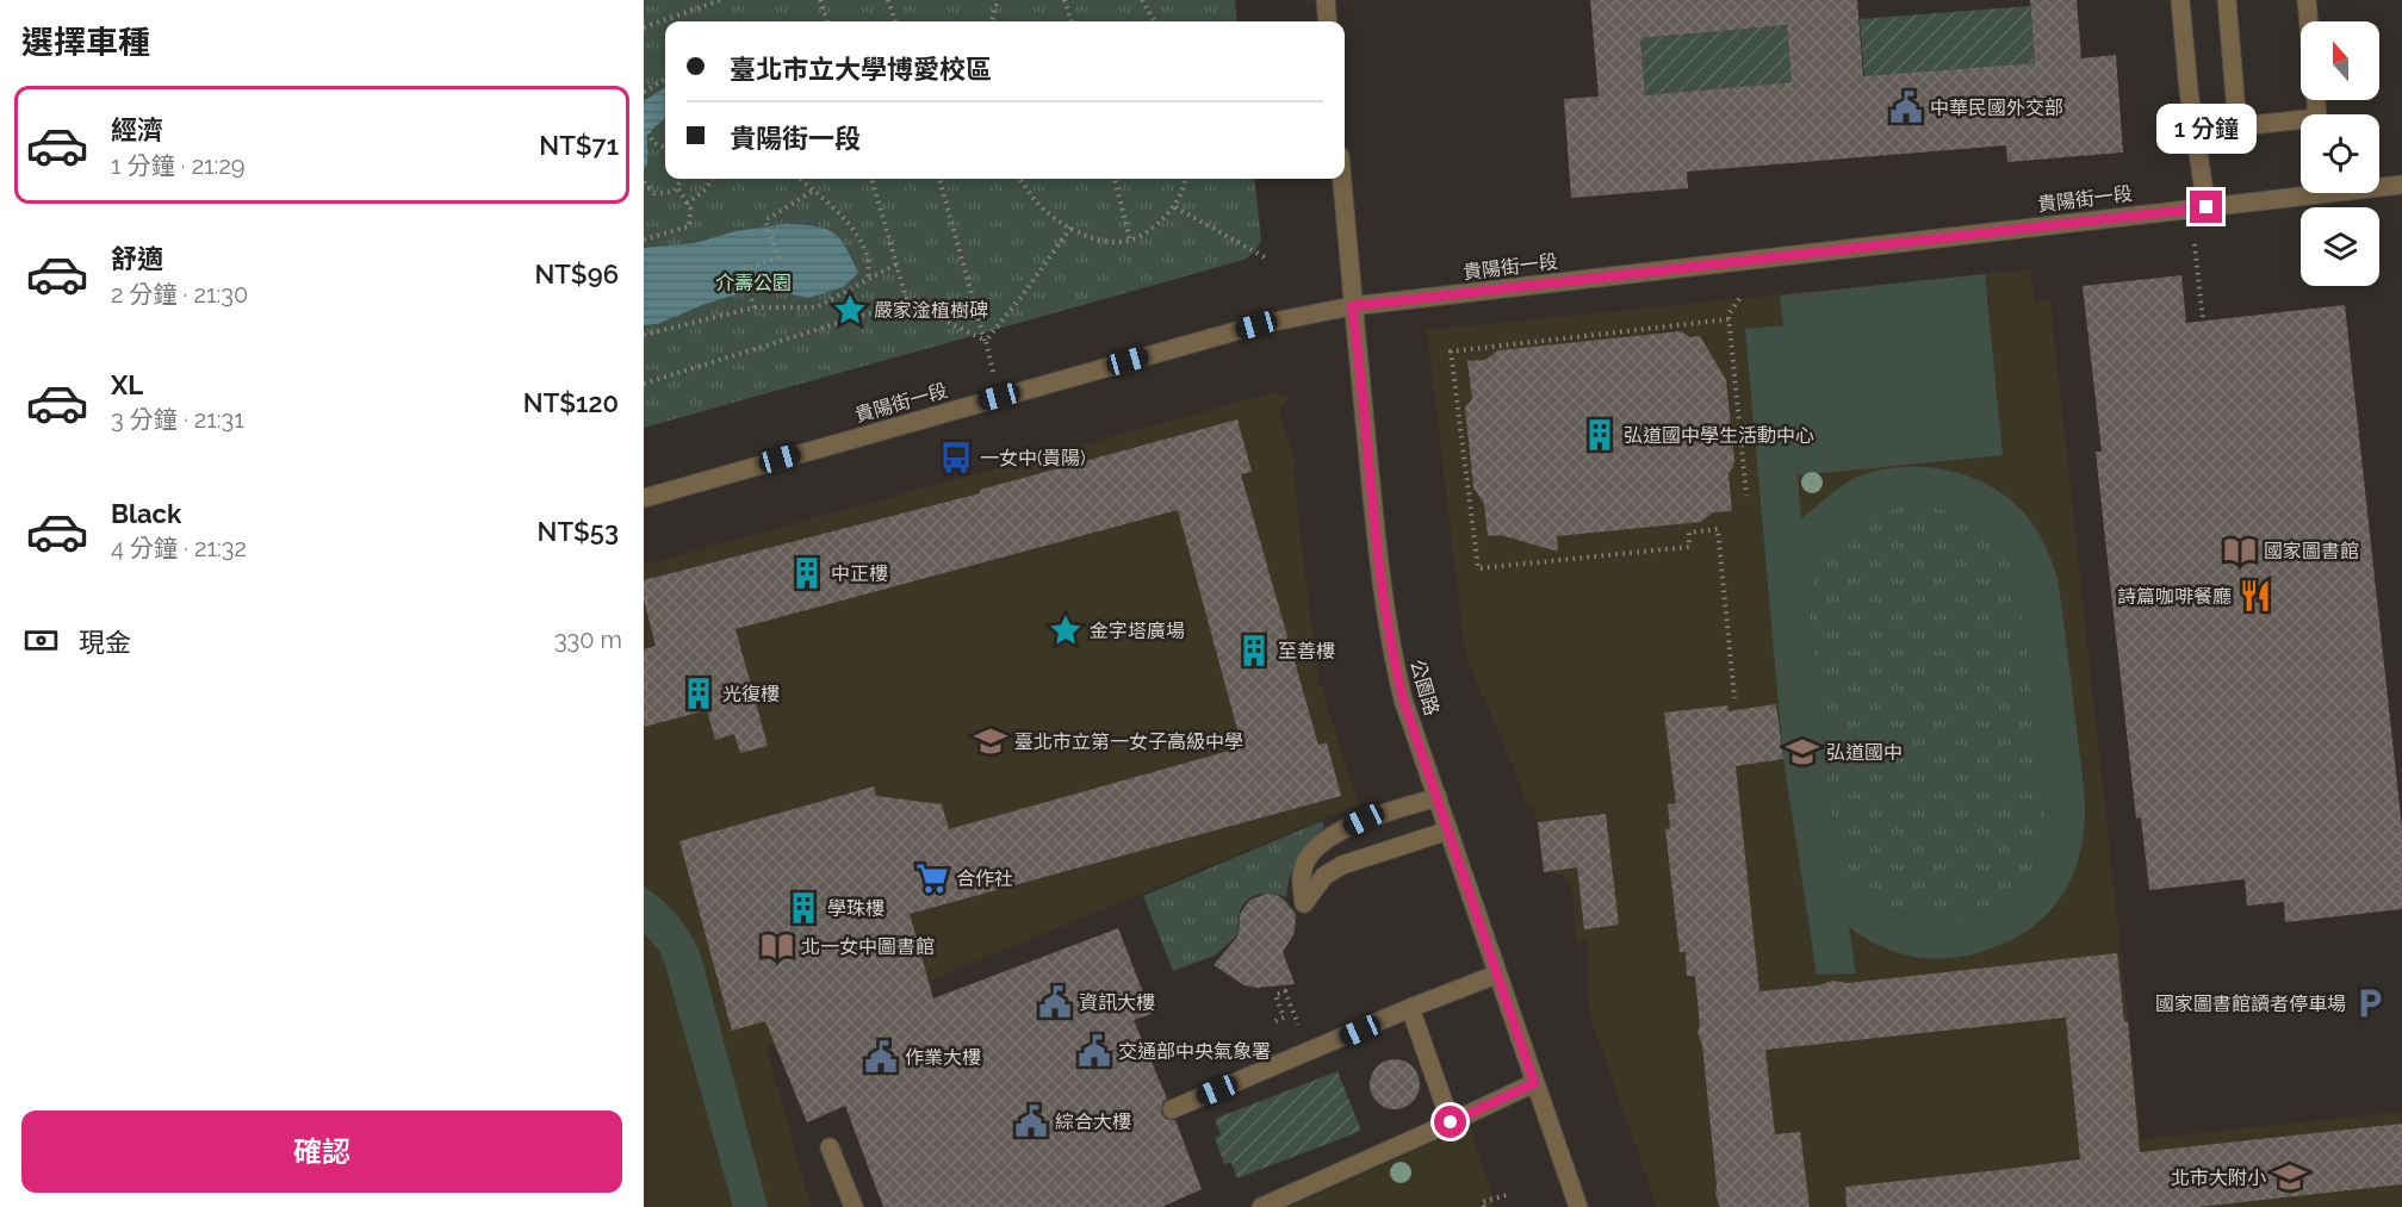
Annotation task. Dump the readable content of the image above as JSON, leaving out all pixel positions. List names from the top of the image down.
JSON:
{
  "streets": {
    "street": ["貴陽街一段", "公園路"]
  },
  "crossings": [
    ["貴陽街一段", "公園路"]
  ],
  "parks": ["介壽公園"],
  "places": {
    "public building": [
      "中華民國外交部",
      "資訊大樓",
      "交通部中央氣象署",
      "作業大樓",
      "綜合大樓"
    ],
    "place": ["嚴家淦植樹碑", "金字塔廣場"],
    "building": [
      "弘道國中學生活動中心",
      "中正樓",
      "至善樓",
      "光復樓",
      "學珠樓"
    ],
    "bus stop": ["一女中(貴陽)"],
    "library": ["國家圖書館", "北一女中圖書館"],
    "restaurant": ["詩篇咖啡餐廳"],
    "school or university": ["臺北市立第一女子高級中學", "弘道國中", "北市大附小"],
    "supermarket": ["合作社"],
    "parking": ["國家圖書館讀者停車場"]
  },
  "north": "top",
  "page": {
    "heading": "選擇車種",
    "banner": ["臺北市立大學博愛校區", "貴陽街一段"],
    "list": [
      {
        "name": "經濟",
        "note": "1 分鐘 · 21:29",
        "value": "NT$71"
      },
      {
        "name": "舒適",
        "note": "2 分鐘 · 21:30",
        "value": "NT$96"
      },
      {
        "name": "XL",
        "note": "3 分鐘 · 21:31",
        "value": "NT$120"
      },
      {
        "name": "Black",
        "note": "4 分鐘 · 21:32",
        "value": "NT$53"
      }
    ],
    "bubble": "1 分鐘",
    "pay": ["現金", "330 m"],
    "buttons": "確認"
  }
}
